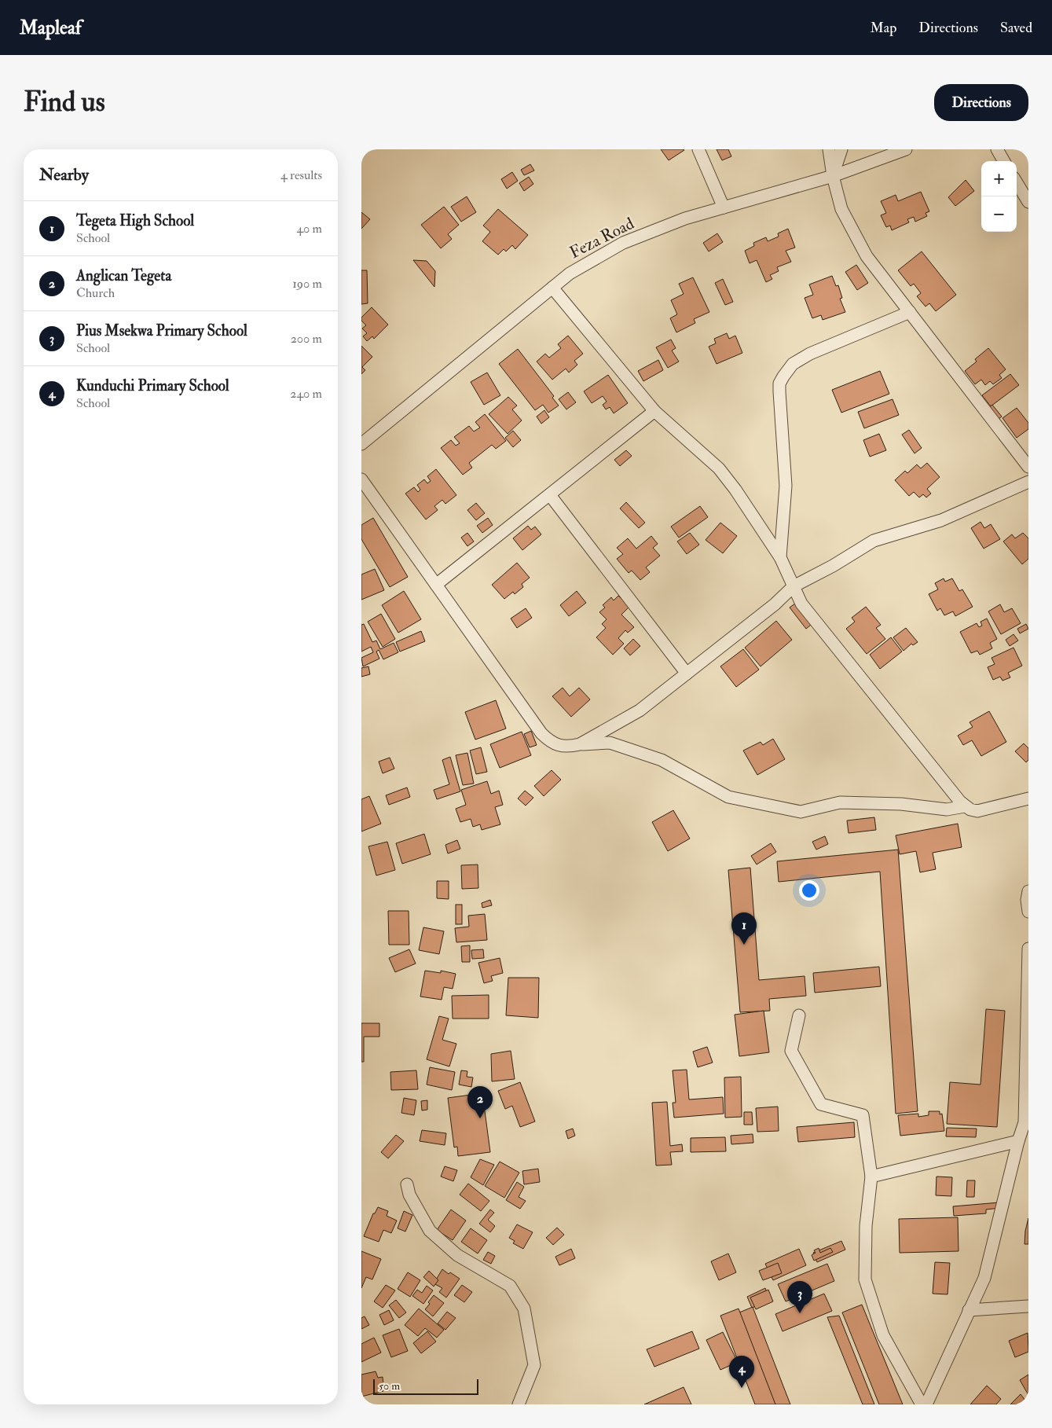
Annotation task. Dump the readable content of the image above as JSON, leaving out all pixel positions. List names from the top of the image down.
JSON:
{
  "streets": {
    "street": ["Feza Road"]
  },
  "scale_bar": "50 m",
  "page": {
    "header": "Mapleaf",
    "nav": ["Map", "Directions", "Saved"],
    "buttons": "Directions",
    "title": "Find us",
    "heading": ["Nearby", "4 results"],
    "map_buttons": ["+", "−"],
    "list": [
      {
        "mark": "1",
        "name": "Tegeta High School",
        "note": "School",
        "value": "40 m"
      },
      {
        "mark": "2",
        "name": "Anglican Tegeta",
        "note": "Church",
        "value": "190 m"
      },
      {
        "mark": "3",
        "name": "Pius Msekwa Primary School",
        "note": "School",
        "value": "200 m"
      },
      {
        "mark": "4",
        "name": "Kunduchi Primary School",
        "note": "School",
        "value": "240 m"
      }
    ],
    "pins": [
      "1",
      "2",
      "3",
      "4"
    ],
    "scale": "50 m"
  }
}
